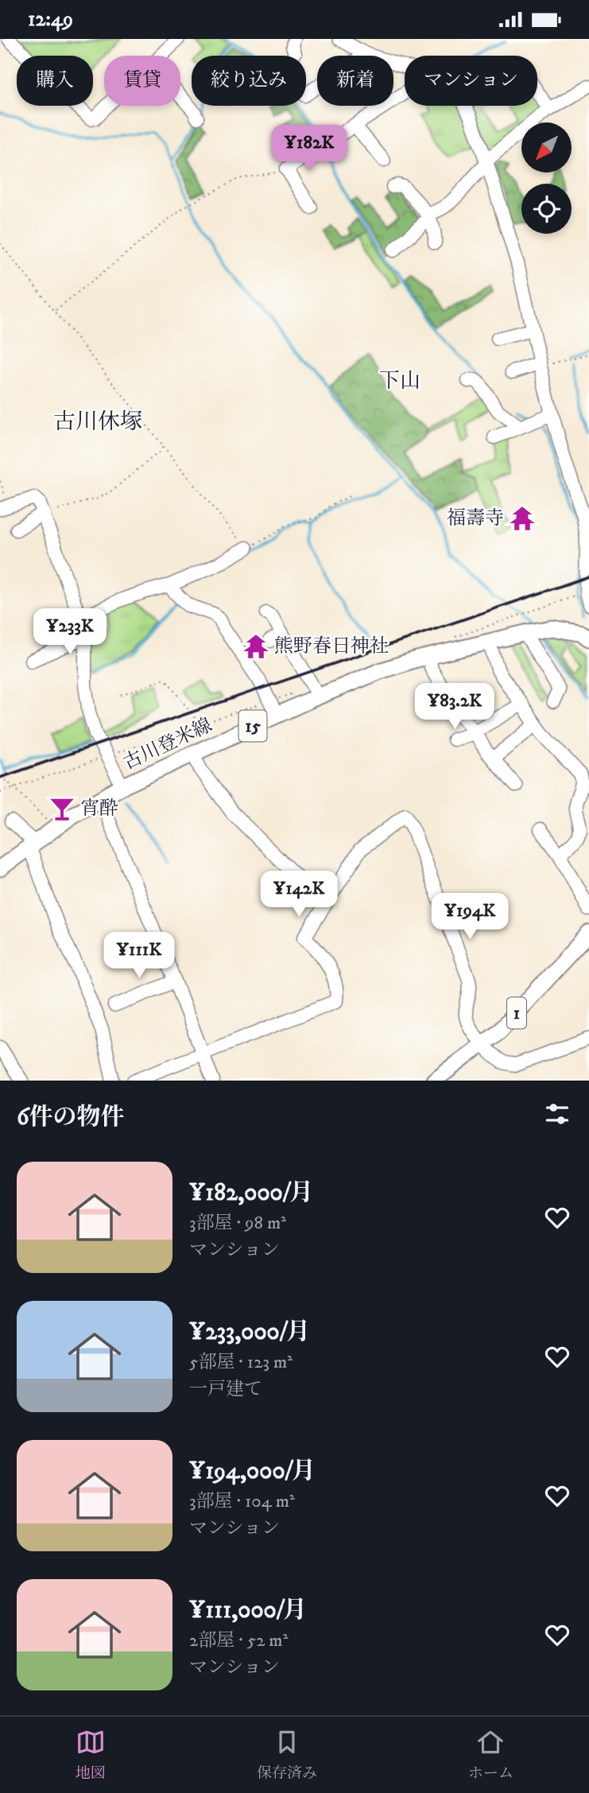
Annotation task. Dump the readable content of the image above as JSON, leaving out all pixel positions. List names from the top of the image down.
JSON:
{
  "streets": {
    "main road": ["15", "古川登米線", "1"]
  },
  "districts": ["下山", "古川休塚"],
  "places": {
    "temple": ["福壽寺", "熊野春日神社"],
    "bar": ["宵酔"]
  },
  "north": "bottom left",
  "page": {
    "status": "12:49",
    "chip": [
      "購入",
      "賃貸",
      "絞り込み",
      "新着",
      "マンション"
    ],
    "price": [
      "¥182K",
      "¥233K",
      "¥83.2K",
      "¥142K",
      "¥194K",
      "¥111K"
    ],
    "heading": "6件の物件",
    "list": [
      {
        "name": "¥182,000/月",
        "note": "3部屋 · 98 m² · マンション"
      },
      {
        "name": "¥233,000/月",
        "note": "5部屋 · 123 m² · 一戸建て"
      },
      {
        "name": "¥194,000/月",
        "note": "3部屋 · 104 m² · マンション"
      },
      {
        "name": "¥111,000/月",
        "note": "2部屋 · 52 m² · マンション"
      }
    ],
    "tabs": ["地図", "保存済み", "ホーム"]
  }
}
